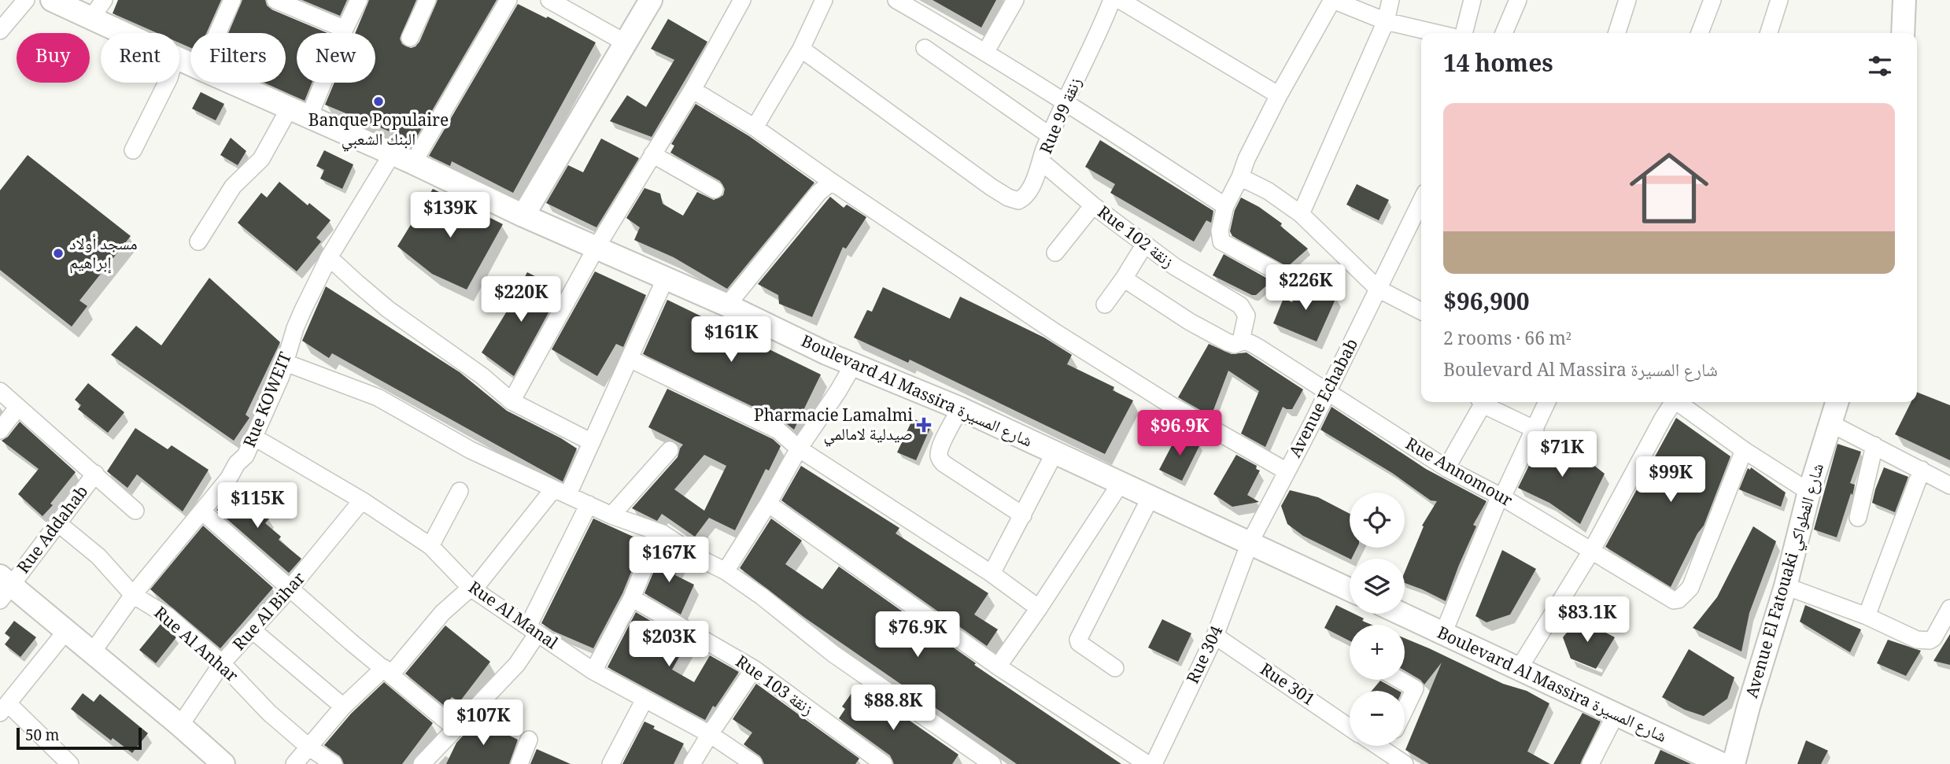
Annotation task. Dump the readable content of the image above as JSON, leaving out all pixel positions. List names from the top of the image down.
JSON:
{
  "streets": {
    "main road": ["Boulevard Al Massira شارع المسيرة", "Avenue El Fatouaki شارع الفطواكي"],
    "street": [
      "Rue 99 زنقة",
      "Rue 102 زنقة",
      "Avenue Echabab",
      "Rue KOWEIT",
      "Rue Annomour",
      "Rue Addahab",
      "Rue Al Bihar",
      "Rue Al Manal",
      "Rue Al Anhar",
      "Rue 304",
      "Rue 301",
      "Rue 103 زنقة"
    ]
  },
  "crossings": [
    ["Rue 99 زنقة", "Rue 102 زنقة"],
    ["Rue 102 زنقة", "Rue Annomour"],
    ["Boulevard Al Massira شارع المسيرة", "Avenue Echabab"],
    ["Boulevard Al Massira شارع المسيرة", "Rue KOWEIT"],
    ["Boulevard Al Massira شارع المسيرة", "Rue 304"],
    ["Avenue Echabab", "Rue Annomour"],
    ["Avenue Echabab", "Rue 304"],
    ["Rue KOWEIT", "Rue Al Manal"],
    ["Rue KOWEIT", "Rue Al Anhar"],
    ["Rue Addahab", "Rue Al Anhar"],
    ["Rue Al Bihar", "Rue Al Manal"],
    ["Rue Al Bihar", "Rue Al Anhar"],
    ["Rue 304", "Rue 301"]
  ],
  "places": {
    "other": ["Banque Populaire البنك الشعبي", "مسجد أولاد إبراهيم"],
    "health": ["Pharmacie Lamalmi صيدلية لامالمي"]
  },
  "scale_bar": "50 m",
  "page": {
    "chip": [
      "Buy",
      "Rent",
      "Filters",
      "New"
    ],
    "heading": "14 homes",
    "list": [
      {
        "name": "$96,900",
        "note": "2 rooms · 66 m² · Boulevard Al Massira شارع المسيرة"
      }
    ],
    "price": [
      "$139K",
      "$226K",
      "$220K",
      "$161K",
      "$96.9K",
      "$71K",
      "$99K",
      "$115K",
      "$167K",
      "$83.1K",
      "$76.9K",
      "$203K",
      "$88.8K",
      "$107K"
    ],
    "map_buttons": ["+", "−"],
    "scale": "50 m"
  }
}
